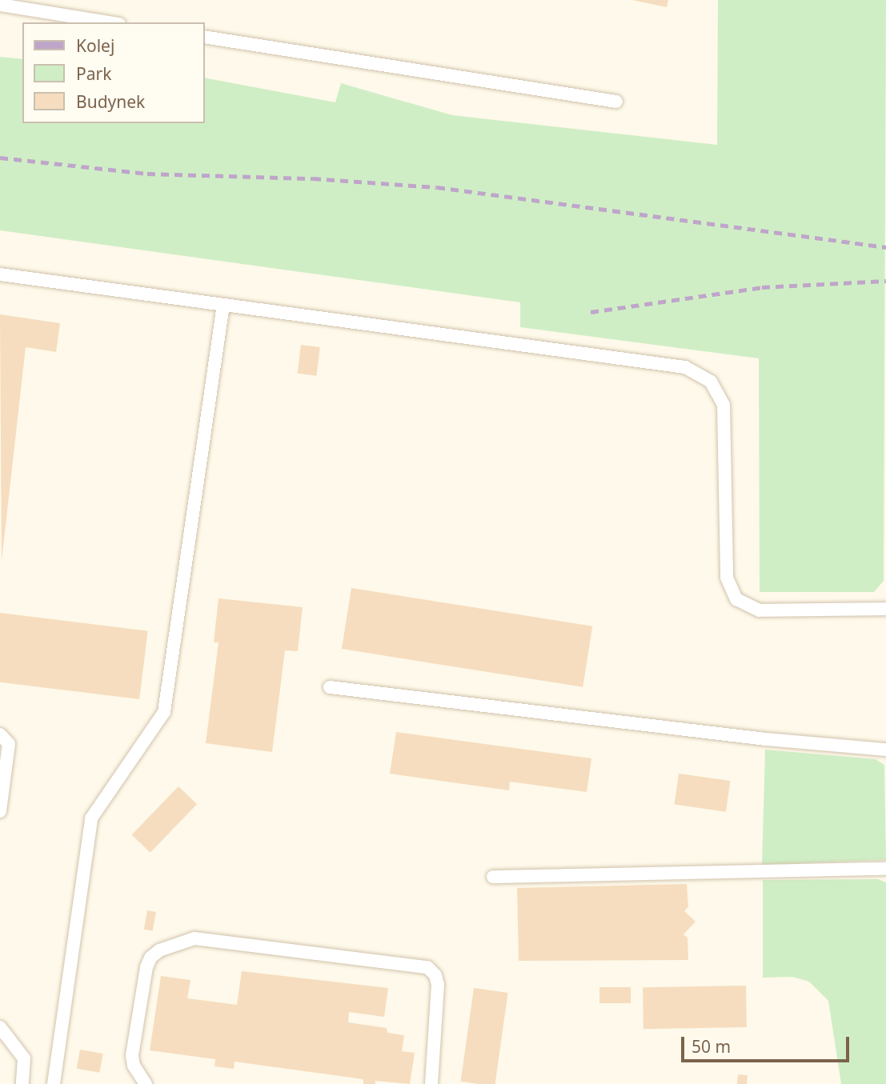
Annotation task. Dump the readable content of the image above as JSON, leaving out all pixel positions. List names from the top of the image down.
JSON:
{
  "legend": ["Kolej", "Park", "Budynek"],
  "scale_bar": "50 m"
}
